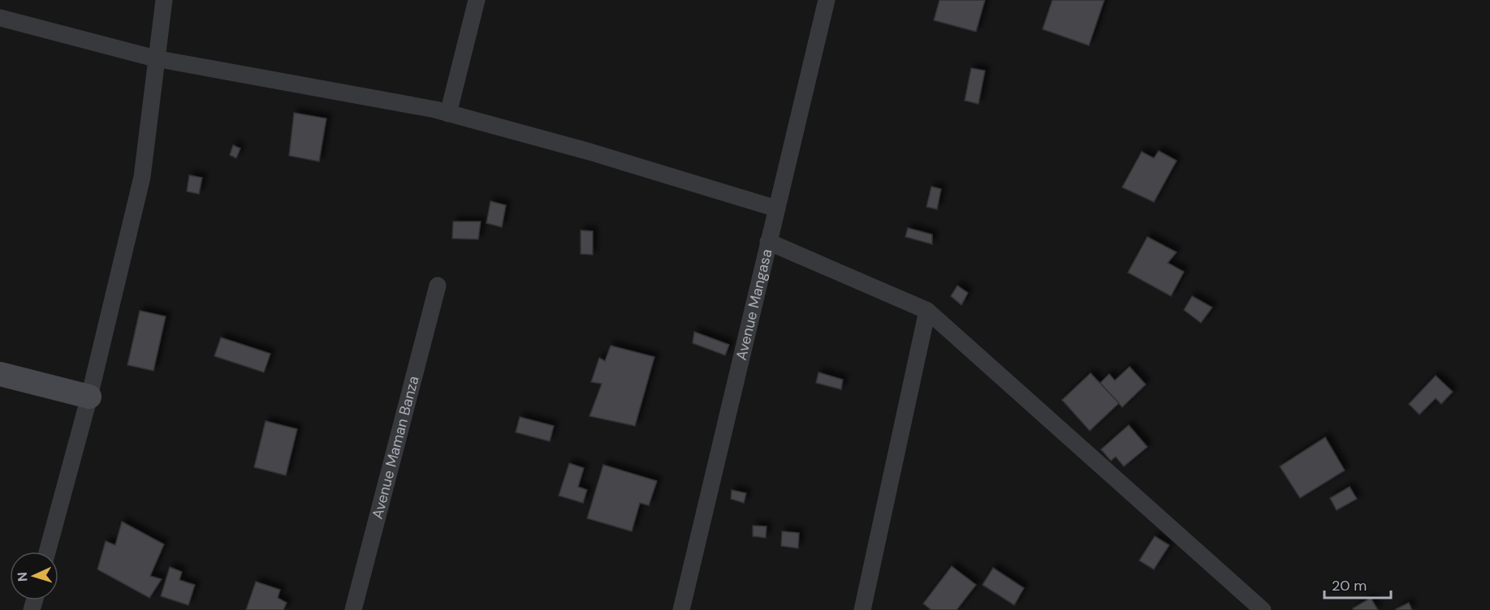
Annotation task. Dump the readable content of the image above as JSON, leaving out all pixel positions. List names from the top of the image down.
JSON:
{
  "streets": {
    "street": ["Avenue Mangasa", "Avenue Maman Banza"]
  },
  "scale_bar": "20 m",
  "north": "left"
}
